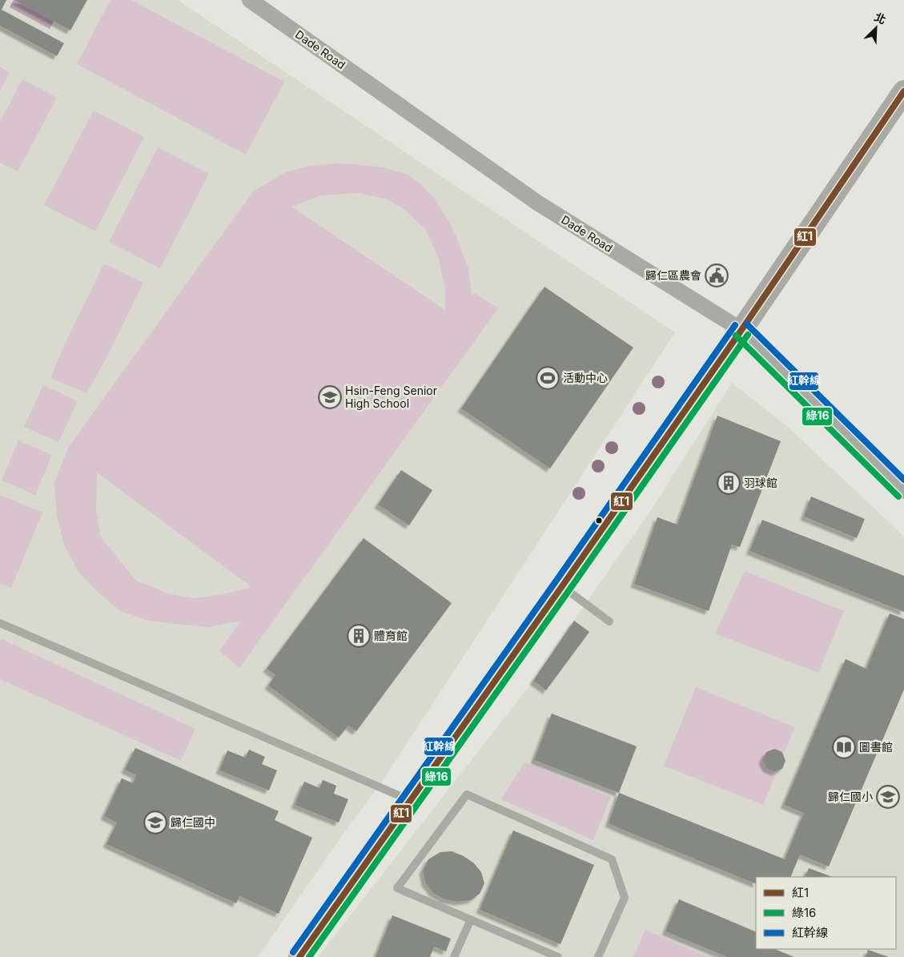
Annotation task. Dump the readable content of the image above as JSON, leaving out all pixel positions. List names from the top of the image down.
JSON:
{
  "streets": {
    "street": ["Dade Road"]
  },
  "places": {
    "public building": ["歸仁區農會"],
    "sports": ["活動中心"],
    "school or university": ["Hsin-Feng Senior High School", "歸仁國小", "歸仁國中"],
    "building": ["羽球館", "體育館"],
    "library": ["圖書館"]
  },
  "lines": ["transit line 紅1", "transit line 紅幹線", "transit line 綠16"],
  "legend": ["紅1", "綠16", "紅幹線"],
  "north": "top right"
}
